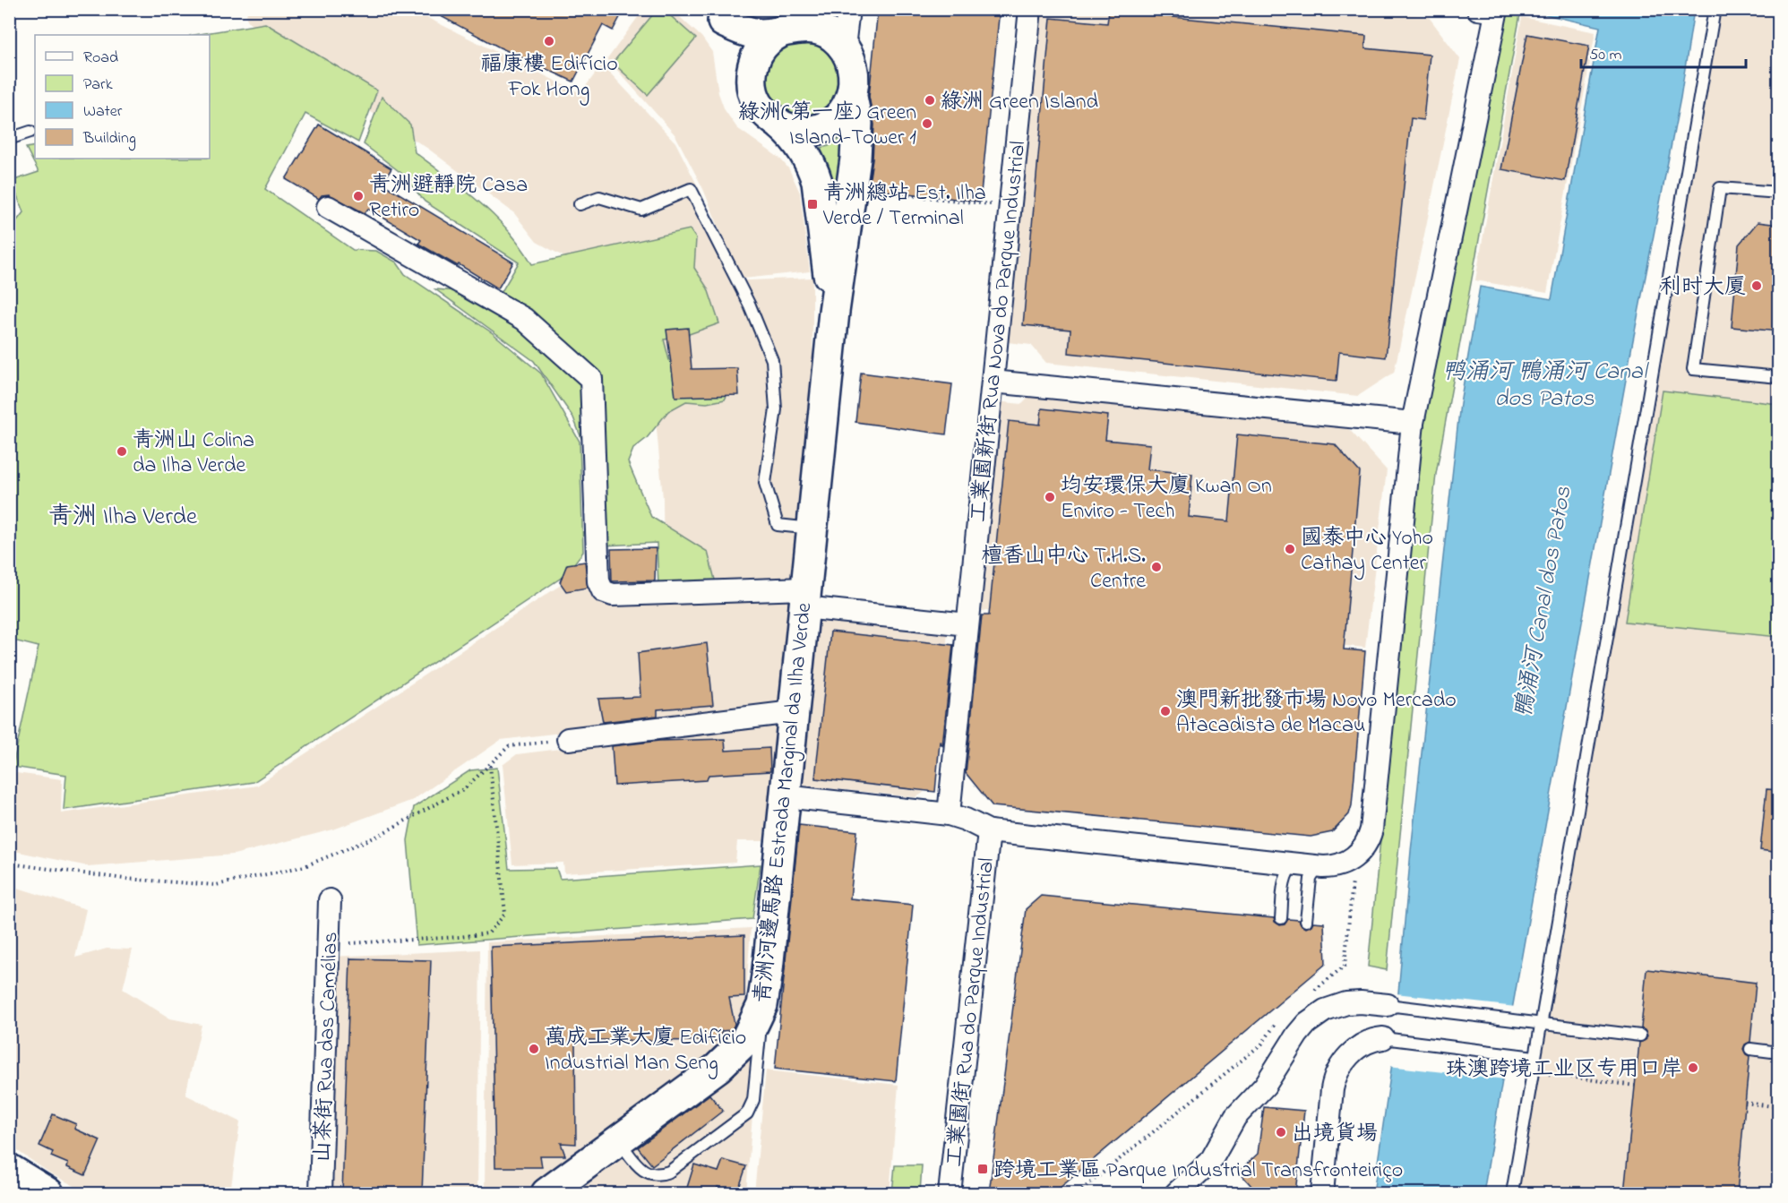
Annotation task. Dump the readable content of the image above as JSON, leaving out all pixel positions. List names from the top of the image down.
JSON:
{
  "streets": {
    "main road": ["青洲河邊馬路 Estrada Marginal da Ilha Verde"],
    "street": ["工業園新街 Rua Nova do Parque Industrial", "工業園街 Rua do Parque Industrial", "山茶街 Rua das Camélias"]
  },
  "districts": ["青洲 Ilha Verde"],
  "water": ["鸭涌河 鴨涌河 Canal dos Patos", "鴨涌河 Canal dos Patos"],
  "places": {
    "other": [
      "福康樓 Edifício Fok Hong",
      "綠洲 Green Island",
      "綠洲(第一座) Green Island-Tower 1",
      "青洲避靜院 Casa Retiro",
      "利时大厦",
      "青洲山 Colina da Ilha Verde",
      "均安環保大廈 Kwan On Enviro - Tech",
      "國泰中心 Yoho Cathay Center",
      "檀香山中心 T.H.S. Centre",
      "澳門新批發市場 Novo Mercado Atacadista de Macau",
      "萬成工業大廈 Edifício Industrial Man Seng",
      "珠澳跨境工业区专用口岸",
      "出境貨場"
    ],
    "transit": ["青洲總站 Est. Ilha Verde / Terminal", "跨境工業區 Parque Industrial Transfronteiriço"]
  },
  "legend": [
    "Road",
    "Park",
    "Water",
    "Building"
  ],
  "scale_bar": "50 m"
}
